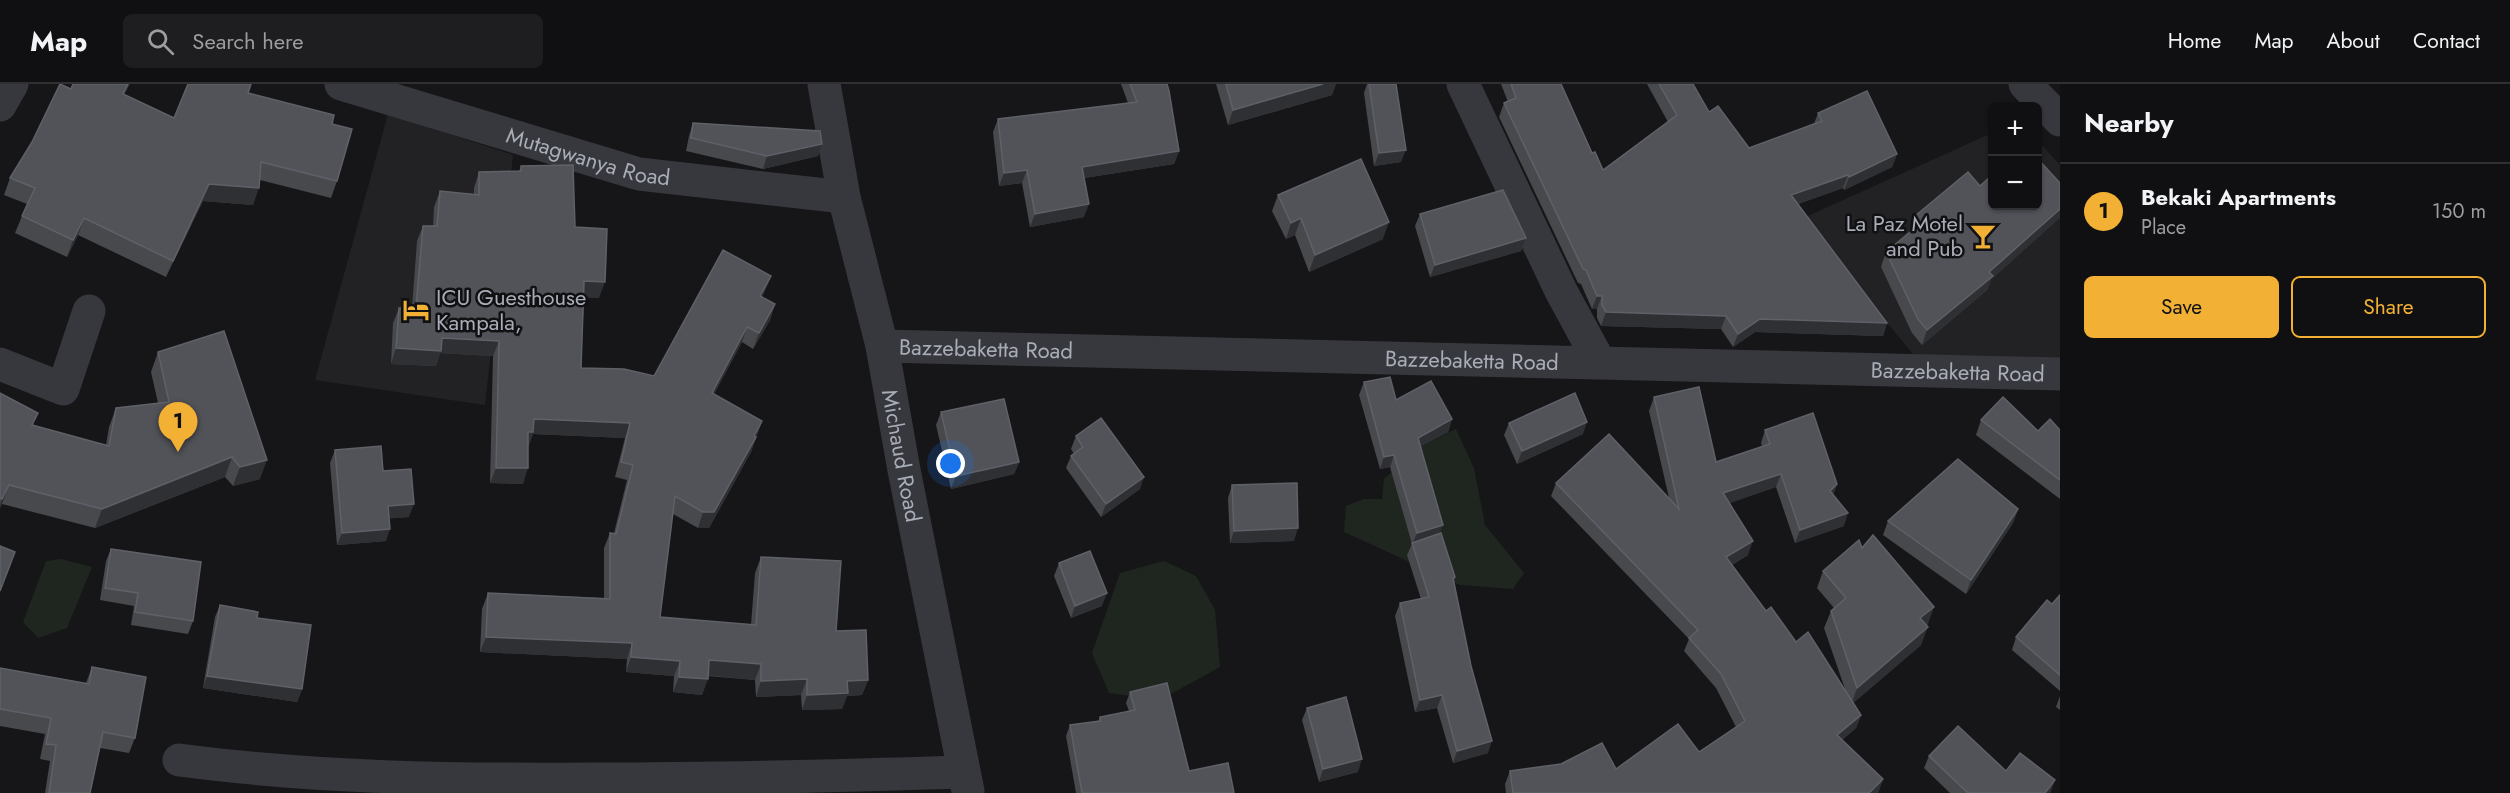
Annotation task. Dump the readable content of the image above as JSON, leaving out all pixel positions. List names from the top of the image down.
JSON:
{
  "streets": {
    "street": ["Mutagwanya Road", "Bazzebaketta Road", "Michaud Road"]
  },
  "crossings": [
    ["Mutagwanya Road", "Michaud Road"],
    ["Bazzebaketta Road", "Michaud Road"]
  ],
  "places": {
    "bar": ["La Paz Motel and Pub"],
    "hotel": ["ICU Guesthouse Kampala,"]
  },
  "page": {
    "header": "Map",
    "search": "Search here",
    "nav": [
      "Home",
      "Map",
      "About",
      "Contact"
    ],
    "heading": "Nearby",
    "map_buttons": ["+", "−"],
    "list": [
      {
        "mark": "1",
        "name": "Bekaki Apartments",
        "note": "Place",
        "value": "150 m"
      }
    ],
    "buttons": ["Save", "Share"],
    "pins": "1"
  }
}
